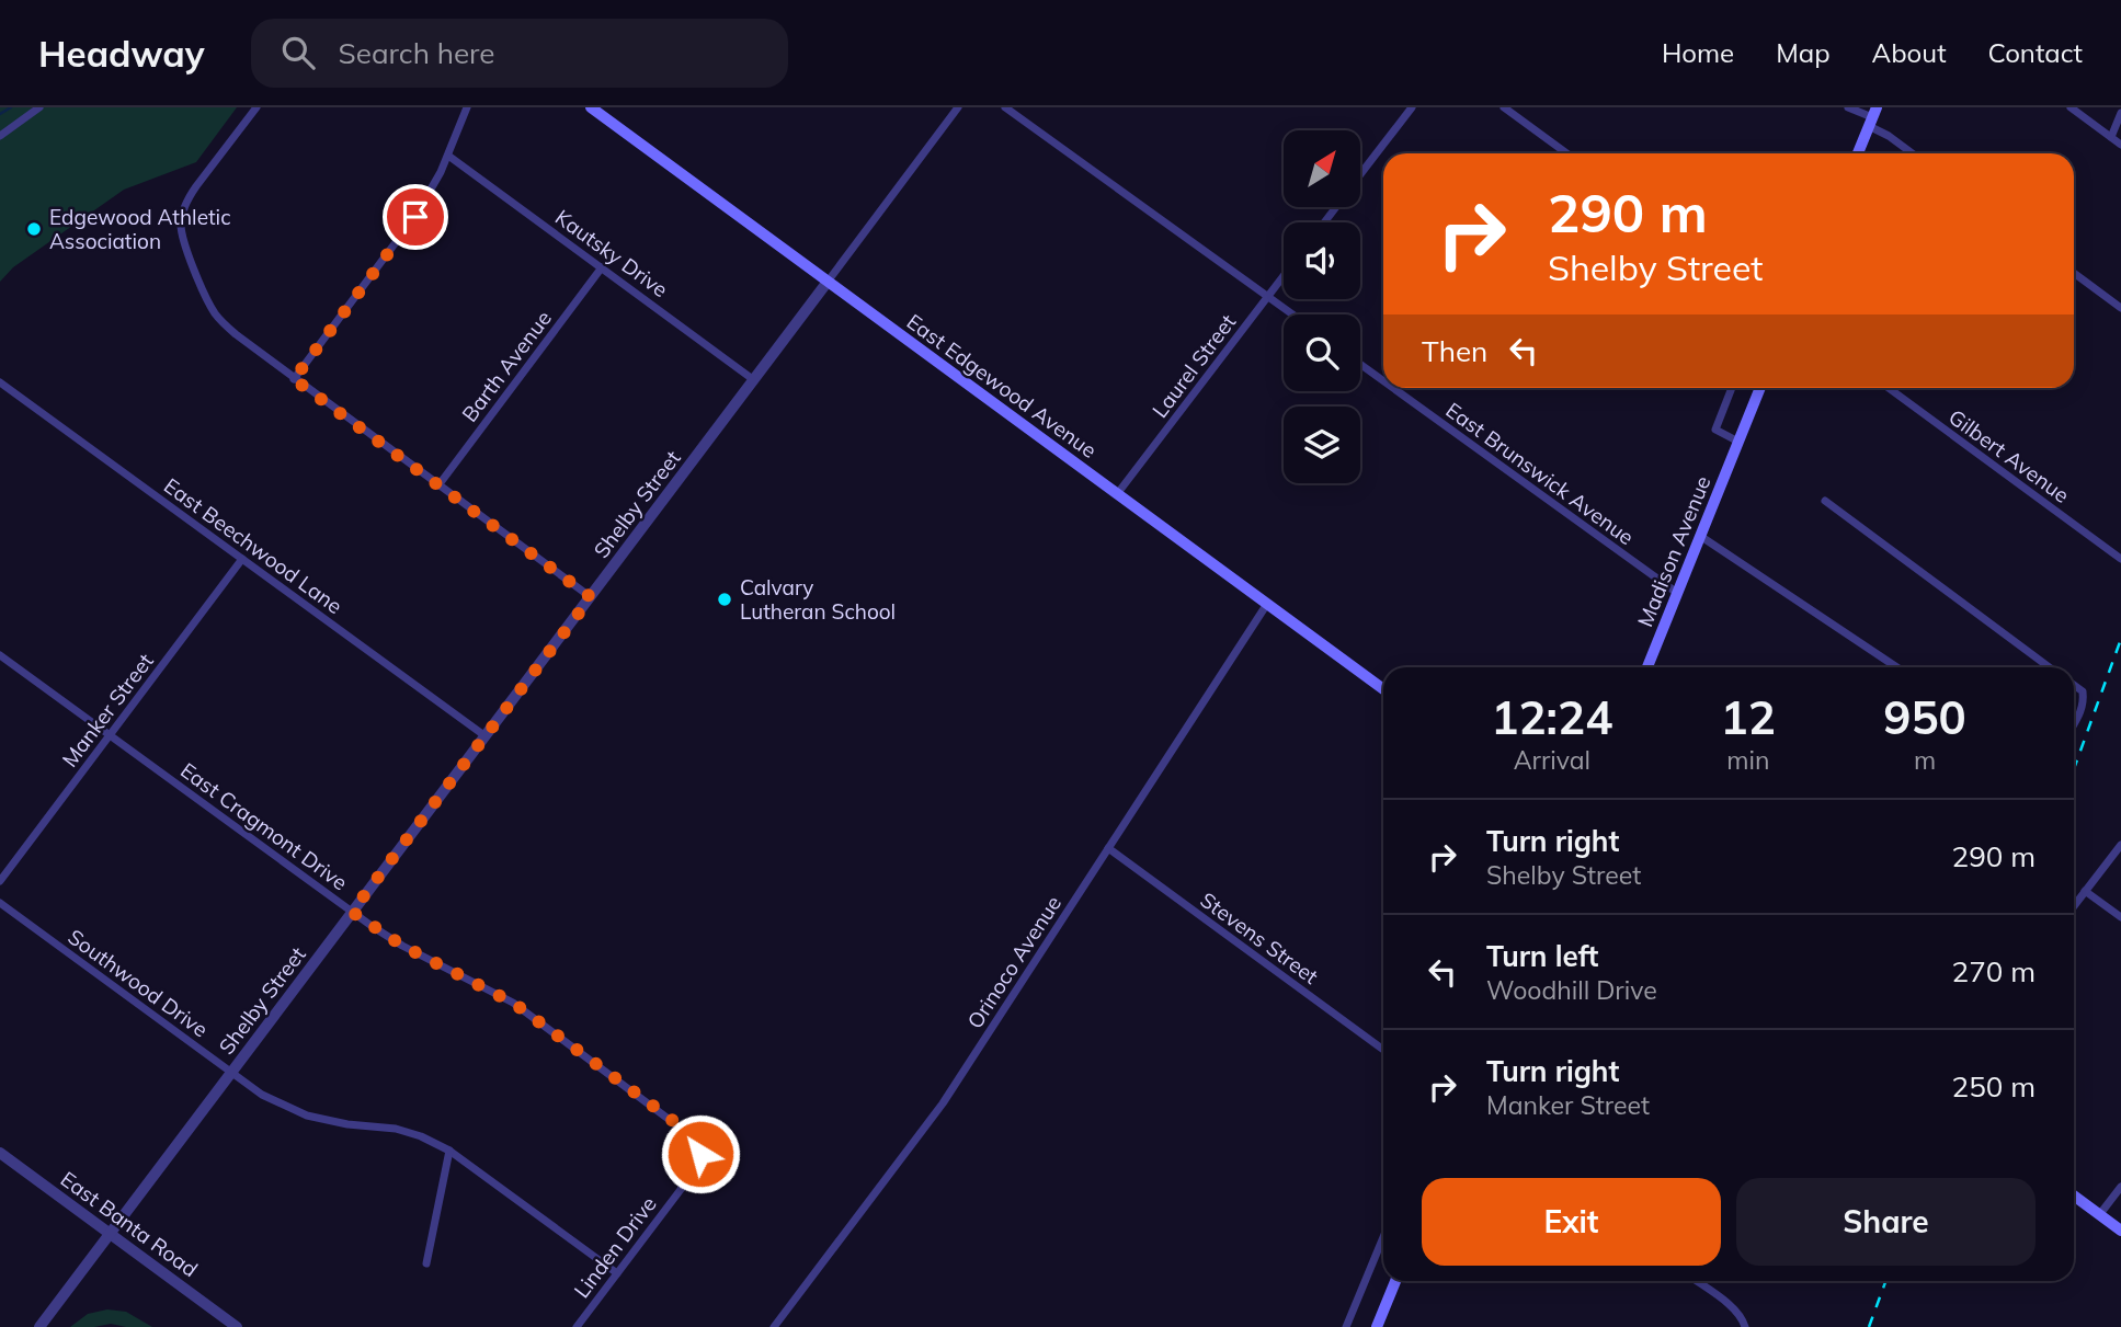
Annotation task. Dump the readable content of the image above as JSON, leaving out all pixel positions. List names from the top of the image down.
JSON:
{
  "streets": {
    "main road": ["East Edgewood Avenue", "Madison Avenue"],
    "street": [
      "Kautsky Drive",
      "Barth Avenue",
      "Laurel Street",
      "Gilbert Avenue",
      "East Brunswick Avenue",
      "Shelby Street",
      "East Beechwood Lane",
      "Manker Street",
      "East Cragmont Drive",
      "Stevens Street",
      "Orinoco Avenue",
      "Southwood Drive",
      "East Banta Road",
      "Linden Drive"
    ]
  },
  "crossings": [
    ["Kautsky Drive", "Barth Avenue"],
    ["Kautsky Drive", "Shelby Street"],
    ["Laurel Street", "East Edgewood Avenue"],
    ["East Edgewood Avenue", "Shelby Street"],
    ["East Edgewood Avenue", "Orinoco Avenue"],
    ["East Brunswick Avenue", "Madison Avenue"],
    ["Shelby Street", "East Beechwood Lane"],
    ["Shelby Street", "East Cragmont Drive"],
    ["Shelby Street", "Southwood Drive"],
    ["Shelby Street", "East Banta Road"],
    ["East Beechwood Lane", "Manker Street"],
    ["Manker Street", "East Cragmont Drive"],
    ["East Cragmont Drive", "Linden Drive"],
    ["Stevens Street", "Orinoco Avenue"],
    ["Southwood Drive", "Linden Drive"]
  ],
  "places": ["Edgewood Athletic Association", "Calvary Lutheran School"],
  "north": "top right",
  "page": {
    "header": "Headway",
    "search": "Search here",
    "nav": [
      "Home",
      "Map",
      "About",
      "Contact"
    ],
    "turn": ["290 m", "Shelby Street"],
    "then": "Then",
    "eta": [
      "12:24",
      "Arrival",
      "12",
      "min",
      "950",
      "m"
    ],
    "list": [
      {
        "name": "Turn right",
        "note": "Shelby Street",
        "value": "290 m"
      },
      {
        "name": "Turn left",
        "note": "Woodhill Drive",
        "value": "270 m"
      },
      {
        "name": "Turn right",
        "note": "Manker Street",
        "value": "250 m"
      }
    ],
    "buttons": ["Exit", "Share"]
  }
}
